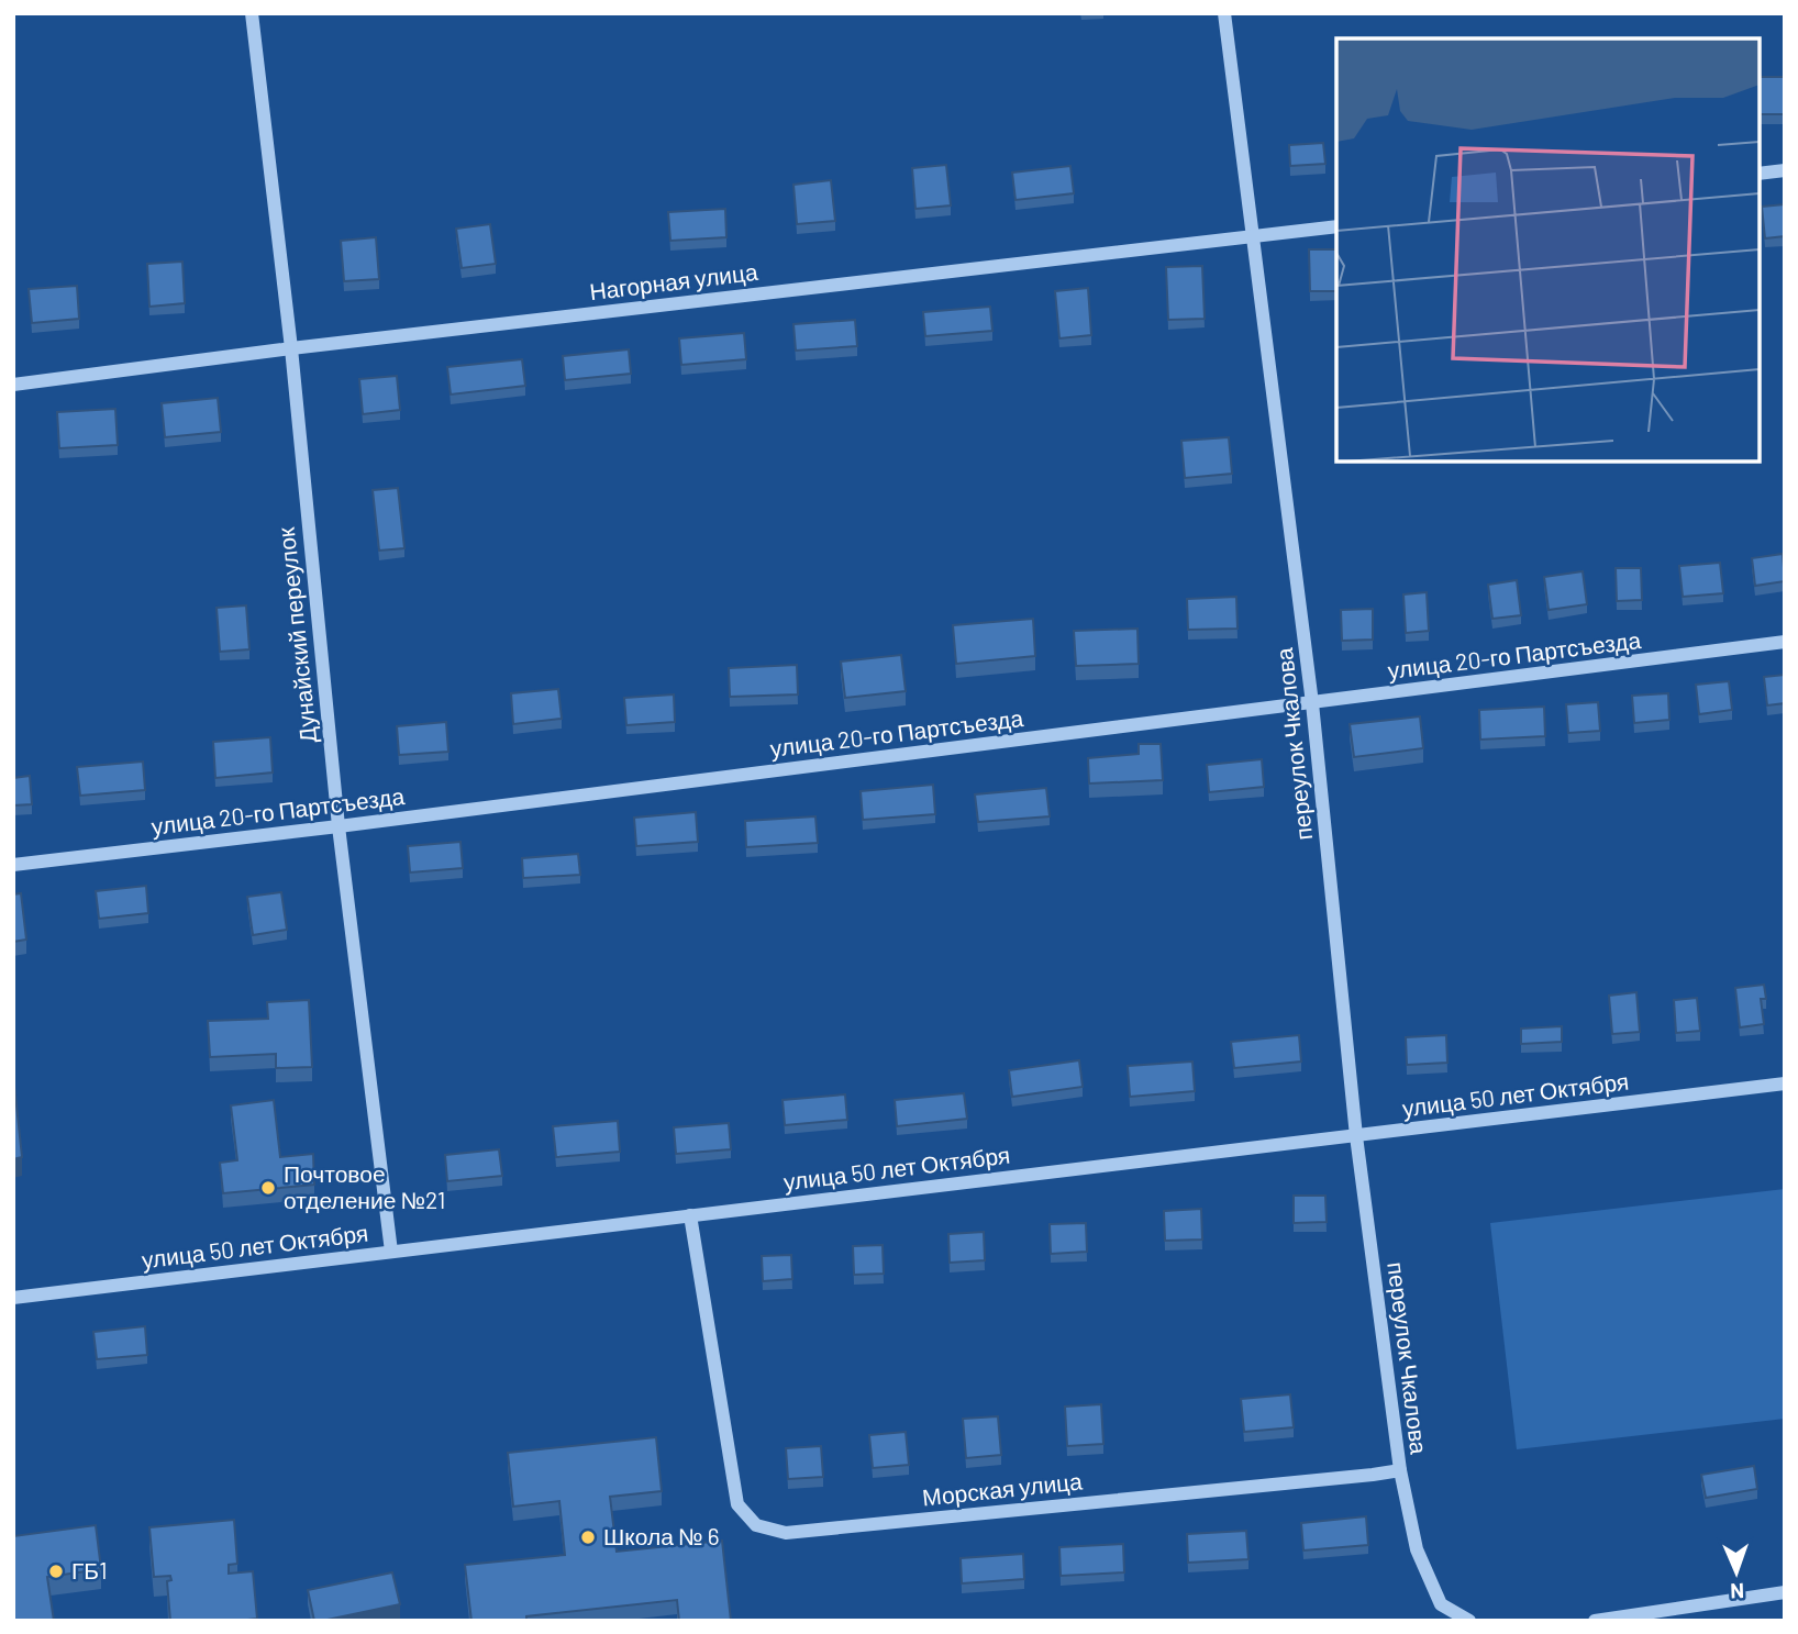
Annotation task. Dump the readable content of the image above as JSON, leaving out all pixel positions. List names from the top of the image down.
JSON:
{
  "streets": {
    "street": [
      "Нагорная улица",
      "Дунайский переулок",
      "улица 20-го Партсъезда",
      "переулок Чкалова",
      "улица 50 лет Октября",
      "Морская улица"
    ]
  },
  "crossings": [
    ["Нагорная улица", "Дунайский переулок"],
    ["Нагорная улица", "переулок Чкалова"],
    ["Дунайский переулок", "улица 20-го Партсъезда"],
    ["Дунайский переулок", "улица 50 лет Октября"],
    ["улица 20-го Партсъезда", "переулок Чкалова"],
    ["переулок Чкалова", "улица 50 лет Октября"],
    ["переулок Чкалова", "Морская улица"],
    ["улица 50 лет Октября", "Морская улица"]
  ],
  "places": ["Почтовое отделение №21", "Школа № 6", "ГБ1"],
  "north": "bottom"
}
